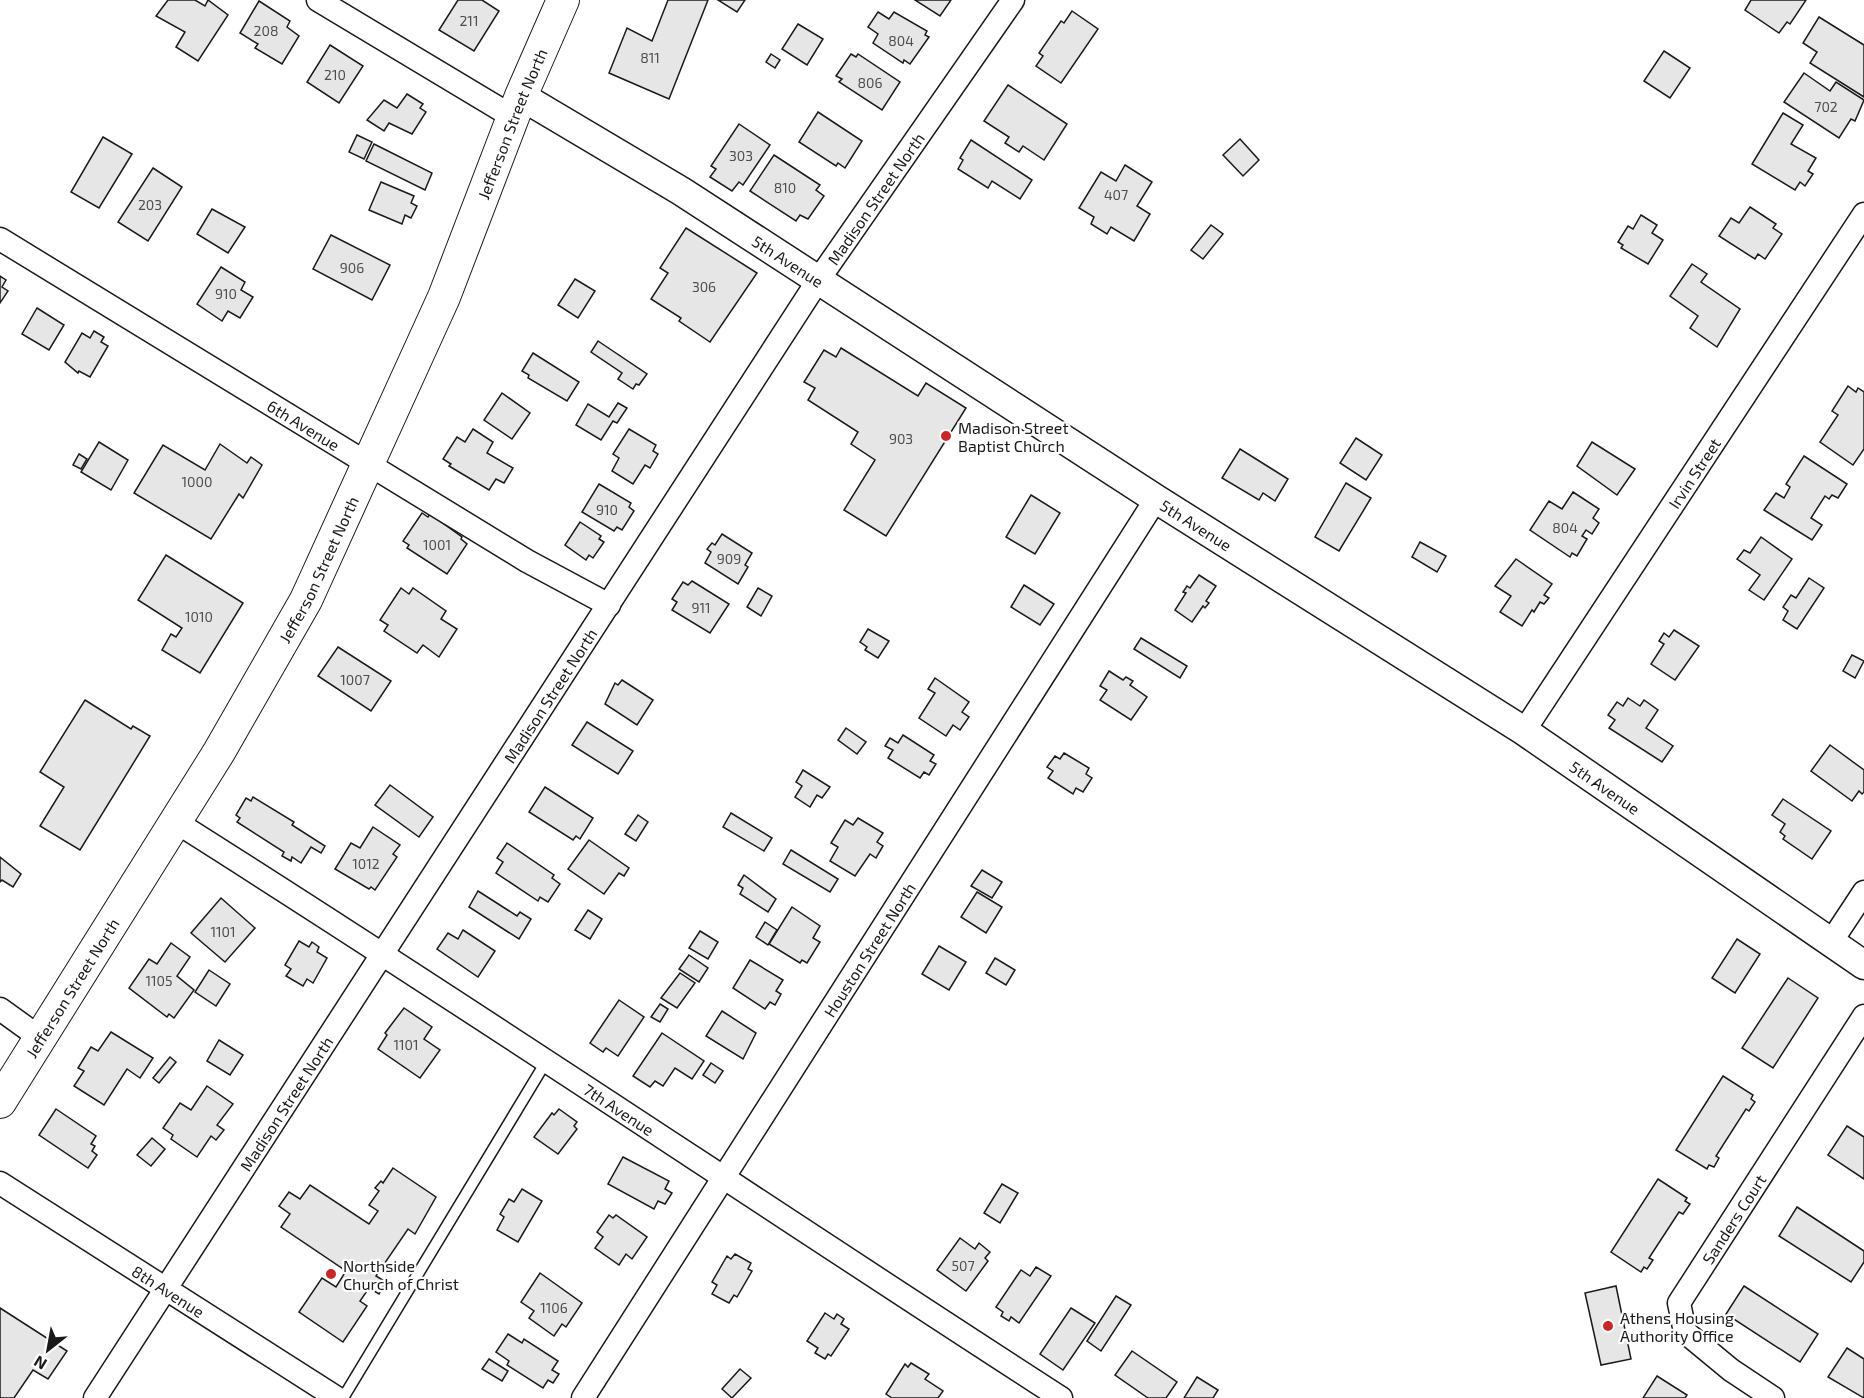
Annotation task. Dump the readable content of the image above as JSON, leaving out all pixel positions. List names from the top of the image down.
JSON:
{
  "streets": {
    "main road": ["Jefferson Street North"],
    "street": [
      "Madison Street North",
      "5th Avenue",
      "6th Avenue",
      "Irvin Street",
      "Houston Street North",
      "7th Avenue",
      "Sanders Court",
      "8th Avenue"
    ]
  },
  "crossings": [
    ["Jefferson Street North", "5th Avenue"],
    ["Jefferson Street North", "6th Avenue"],
    ["Jefferson Street North", "7th Avenue"],
    ["Madison Street North", "5th Avenue"],
    ["Madison Street North", "6th Avenue"],
    ["Madison Street North", "7th Avenue"],
    ["Madison Street North", "8th Avenue"],
    ["5th Avenue", "Irvin Street"],
    ["5th Avenue", "Houston Street North"],
    ["Houston Street North", "7th Avenue"]
  ],
  "places": ["Madison Street Baptist Church", "Northside Church of Christ", "Athens Housing Authority Office"],
  "house_numbers": [
    "211",
    "208",
    "804",
    "811",
    "210",
    "806",
    "702",
    "303",
    "810",
    "407",
    "203",
    "906",
    "306",
    "910",
    "903",
    "1000",
    "910",
    "804",
    "1001",
    "909",
    "911",
    "1010",
    "1007",
    "1012",
    "1101",
    "1105",
    "1101",
    "507",
    "1106"
  ],
  "north": "bottom left"
}
